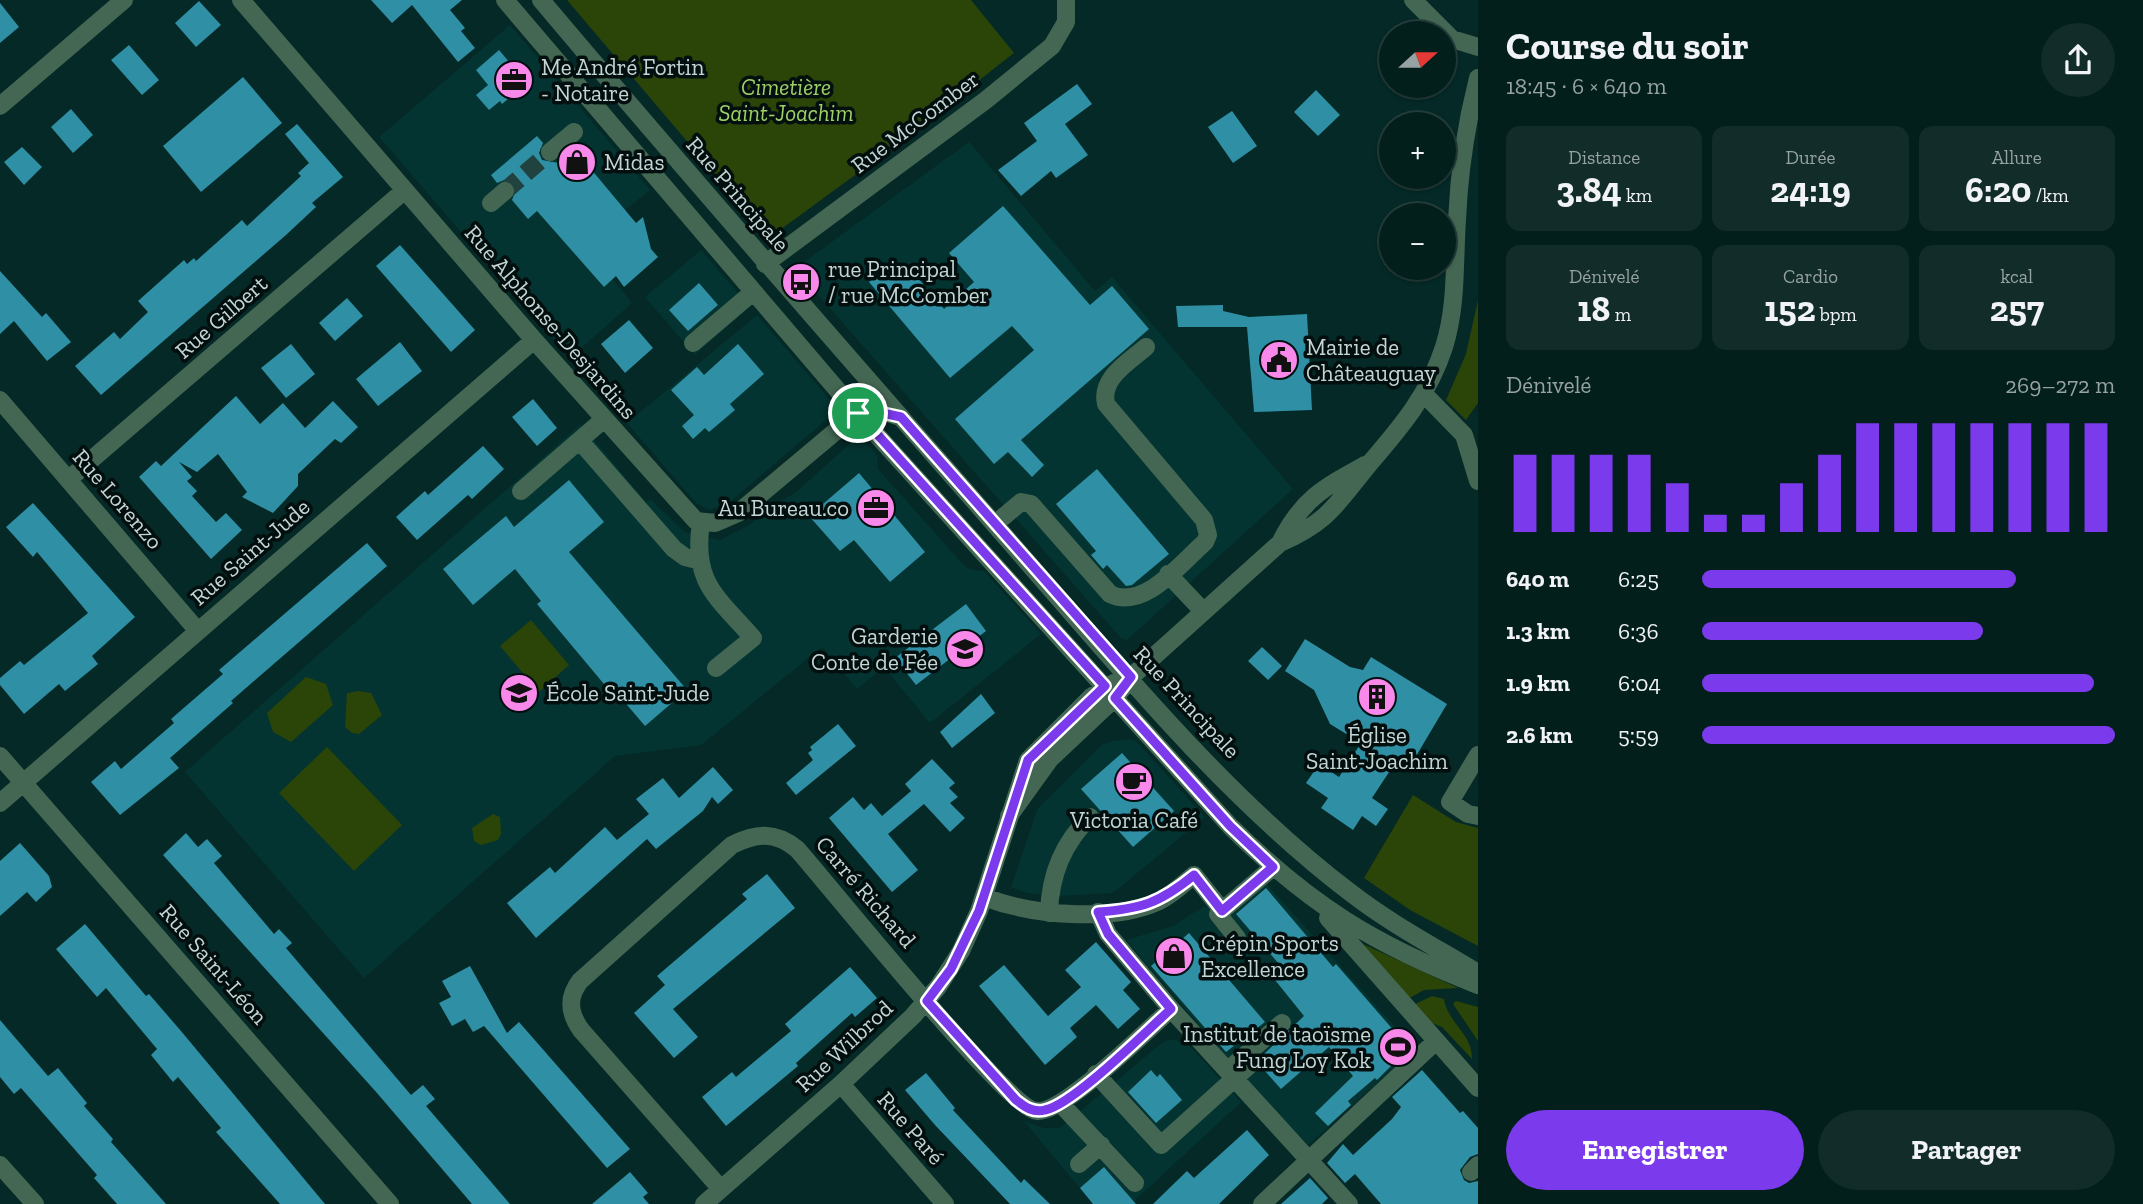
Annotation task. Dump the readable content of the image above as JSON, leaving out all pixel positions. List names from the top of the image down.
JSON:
{
  "streets": {
    "street": [
      "Rue McComber",
      "Rue Principale",
      "Rue Gilbert",
      "Rue Alphonse-Desjardins",
      "Rue Lorenzo",
      "Rue Saint-Jude",
      "Carré Richard",
      "Rue Saint-Léon",
      "Rue Wilbrod",
      "Rue Paré"
    ]
  },
  "crossings": [
    ["Rue McComber", "Rue Principale"],
    ["Rue Principale", "Rue Wilbrod"],
    ["Rue Gilbert", "Rue Alphonse-Desjardins"],
    ["Rue Gilbert", "Rue Lorenzo"],
    ["Rue Alphonse-Desjardins", "Rue Saint-Jude"],
    ["Rue Lorenzo", "Rue Saint-Jude"],
    ["Rue Saint-Jude", "Rue Saint-Léon"],
    ["Carré Richard", "Rue Wilbrod"],
    ["Rue Wilbrod", "Rue Paré"]
  ],
  "parks": ["Cimetière Saint-Joachim"],
  "places": {
    "office": ["Me André Fortin - Notaire", "Au Bureau.co"],
    "shop": ["Midas", "Crépin Sports Excellence"],
    "bus stop": ["rue Principal / rue McComber"],
    "public building": ["Mairie de Châteauguay"],
    "school or university": ["Garderie Conte de Fée", "École Saint-Jude"],
    "building": ["Église Saint-Joachim"],
    "cafe": ["Victoria Café"],
    "sports": ["Institut de taoïsme Fung Loy Kok"]
  },
  "north": "right",
  "page": {
    "heading": ["Course du soir", "18:45 · 6 × 640 m"],
    "map_buttons": ["+", "−"],
    "stats": [
      ["Distance", "3.84 km"],
      ["Durée", "24:19"],
      ["Allure", "6:20 /km"],
      ["Dénivelé", "18 m"],
      ["Cardio", "152 bpm"],
      ["kcal", "257"]
    ],
    "chart": ["Dénivelé", "269–272 m"],
    "list": [
      {
        "name": "640 m",
        "note": "6:25"
      },
      {
        "name": "1.3 km",
        "note": "6:36"
      },
      {
        "name": "1.9 km",
        "note": "6:04"
      },
      {
        "name": "2.6 km",
        "note": "5:59"
      }
    ],
    "buttons": ["Enregistrer", "Partager"]
  }
}
